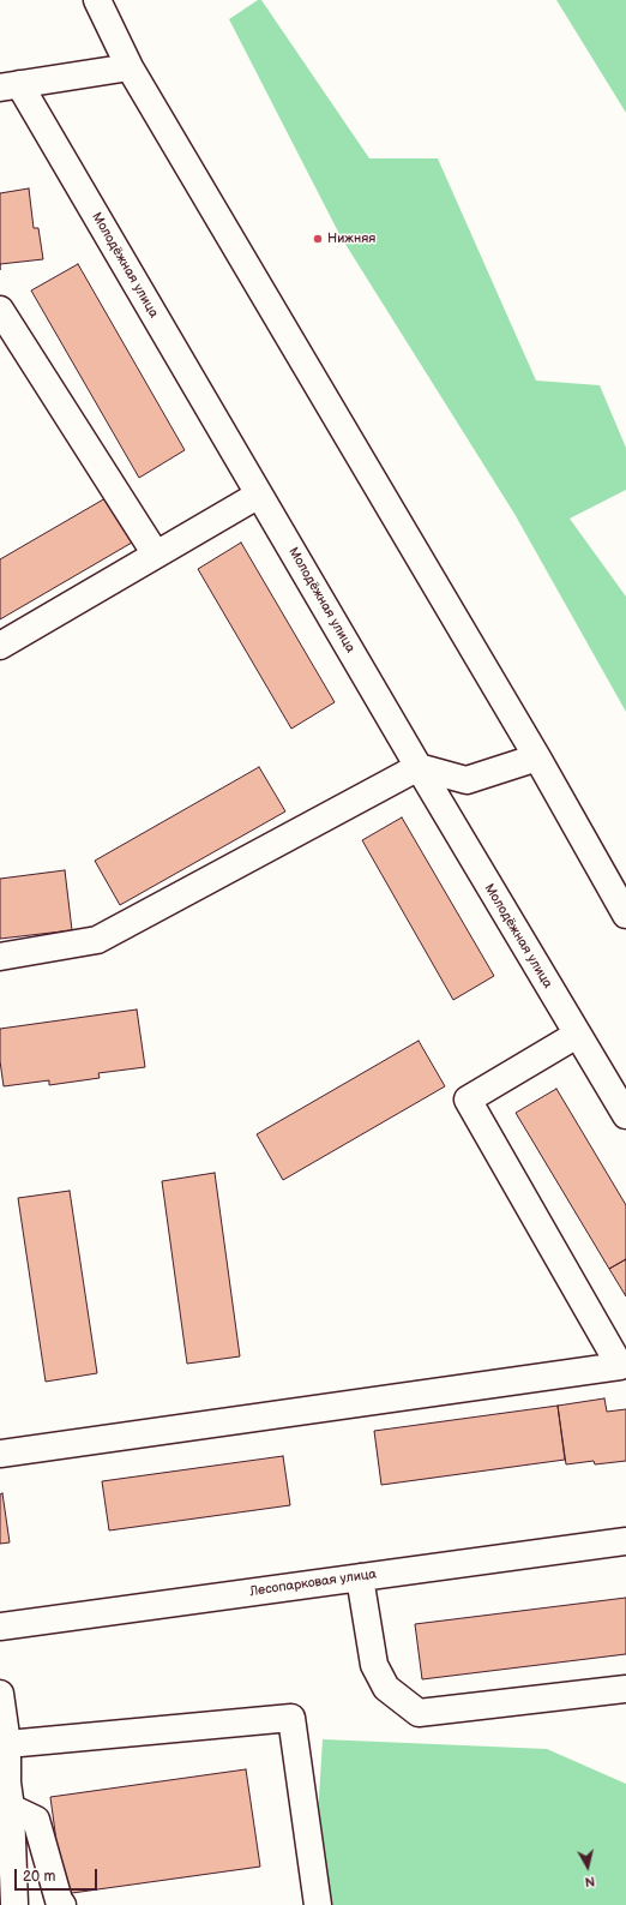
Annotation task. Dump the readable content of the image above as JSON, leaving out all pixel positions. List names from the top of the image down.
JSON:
{
  "streets": {
    "street": ["Молодёжная улица", "Лесопарковая улица"]
  },
  "places": ["Нижняя"],
  "scale_bar": "20 m",
  "north": "bottom"
}
